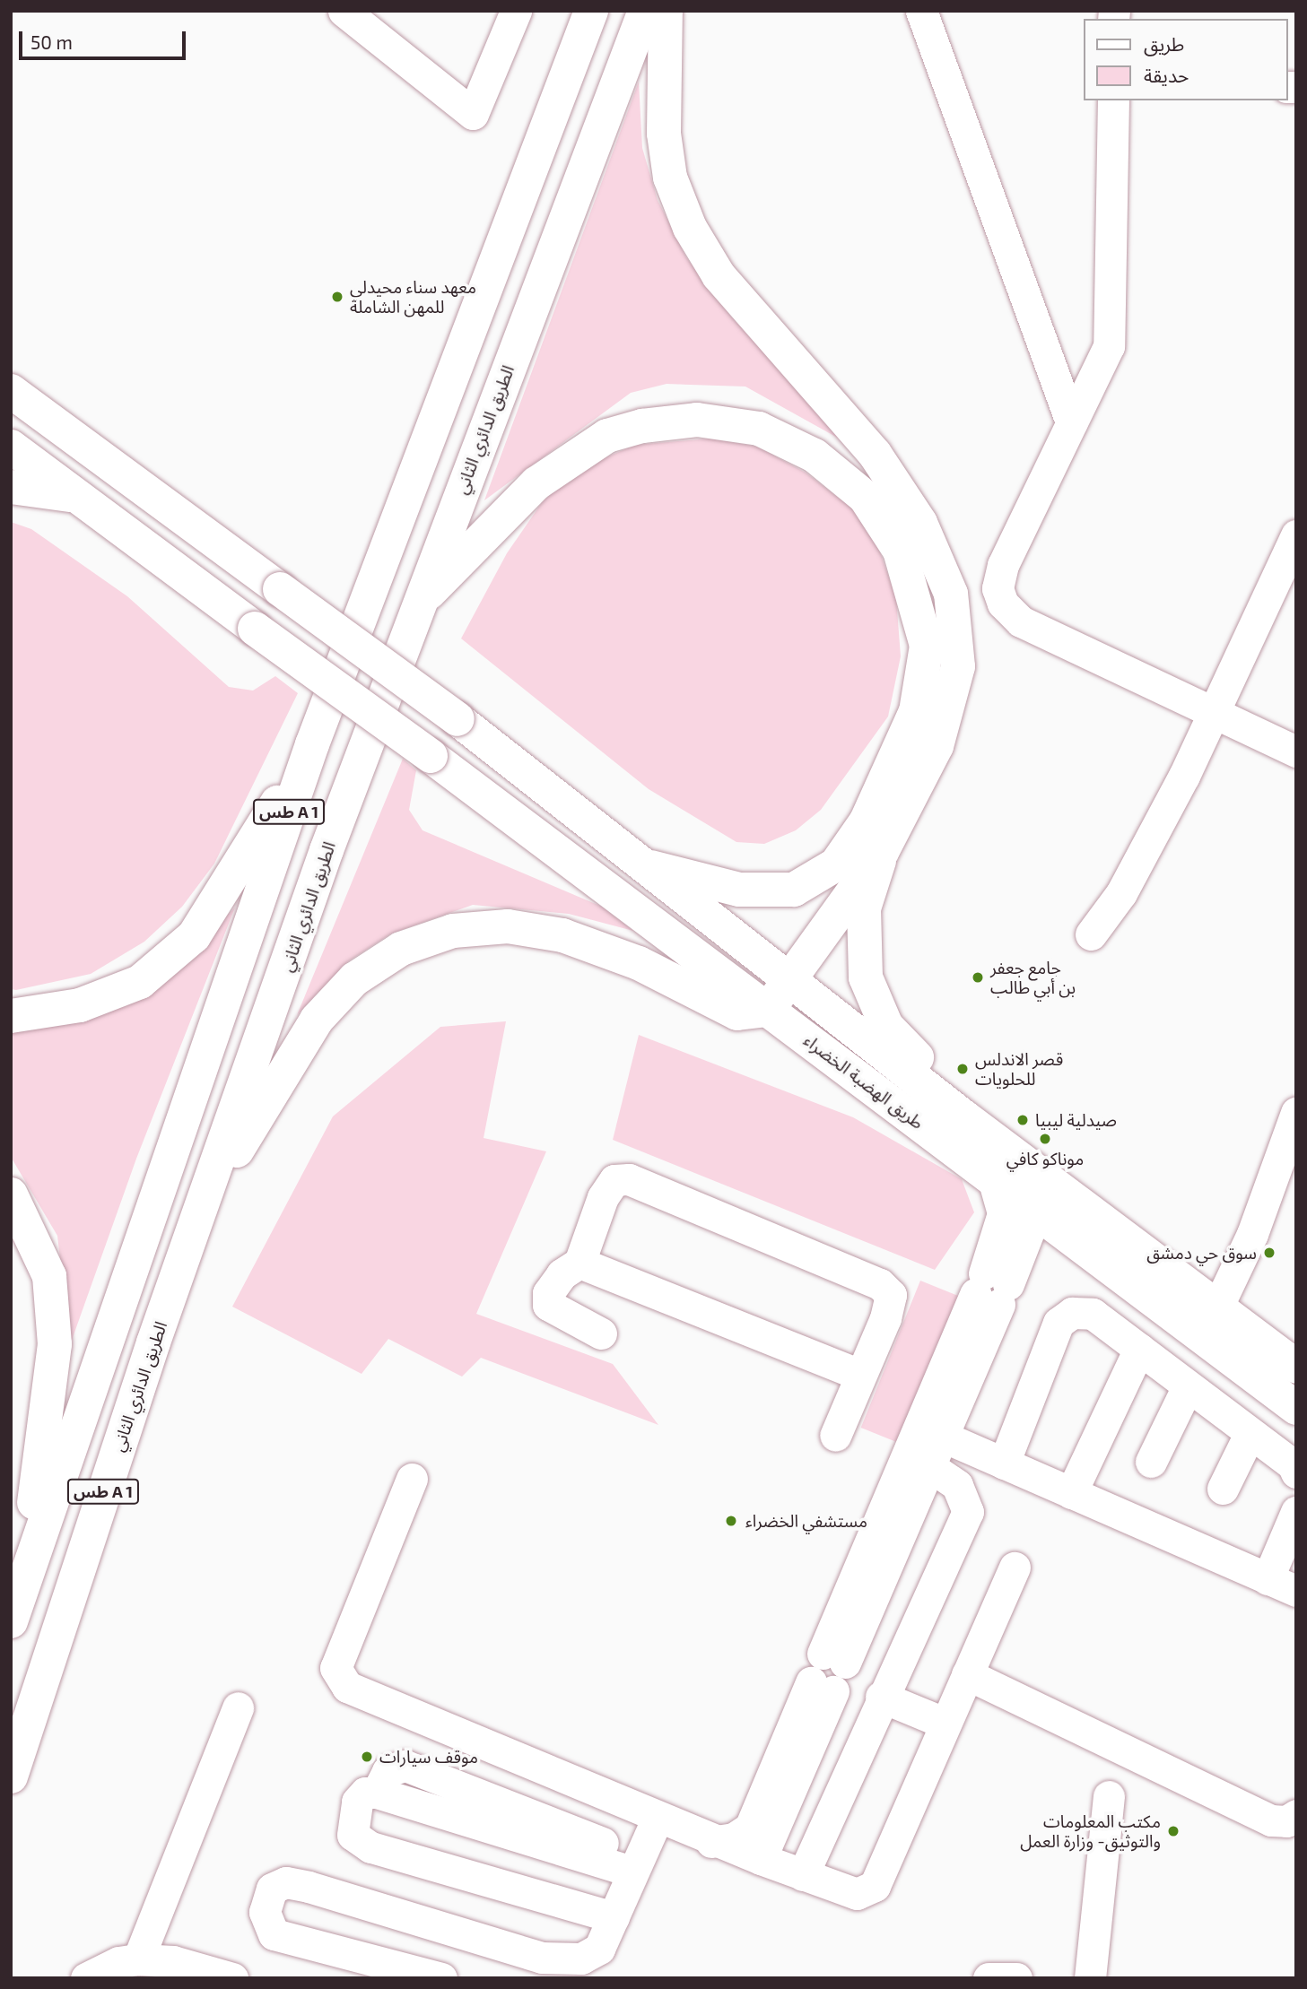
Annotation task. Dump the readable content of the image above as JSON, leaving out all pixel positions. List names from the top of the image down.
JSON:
{
  "streets": {
    "main road": ["الطريق الدائري الثاني", "طس A 1", "طريق الهضبة الخضراء"]
  },
  "places": [
    "معهد سناء محيدلي للمهن الشاملة",
    "جامع جعفر بن أبي طالب",
    "قصر الاندلس للحلويات",
    "صيدلية ليبيا",
    "موناكو كافي",
    "سوق حي دمشق",
    "مستشفي الخضراء",
    "موقف سيارات",
    "مكتب المعلومات والتوثيق- وزارة العمل"
  ],
  "legend": ["طريق", "حديقة"],
  "scale_bar": "50 m"
}
